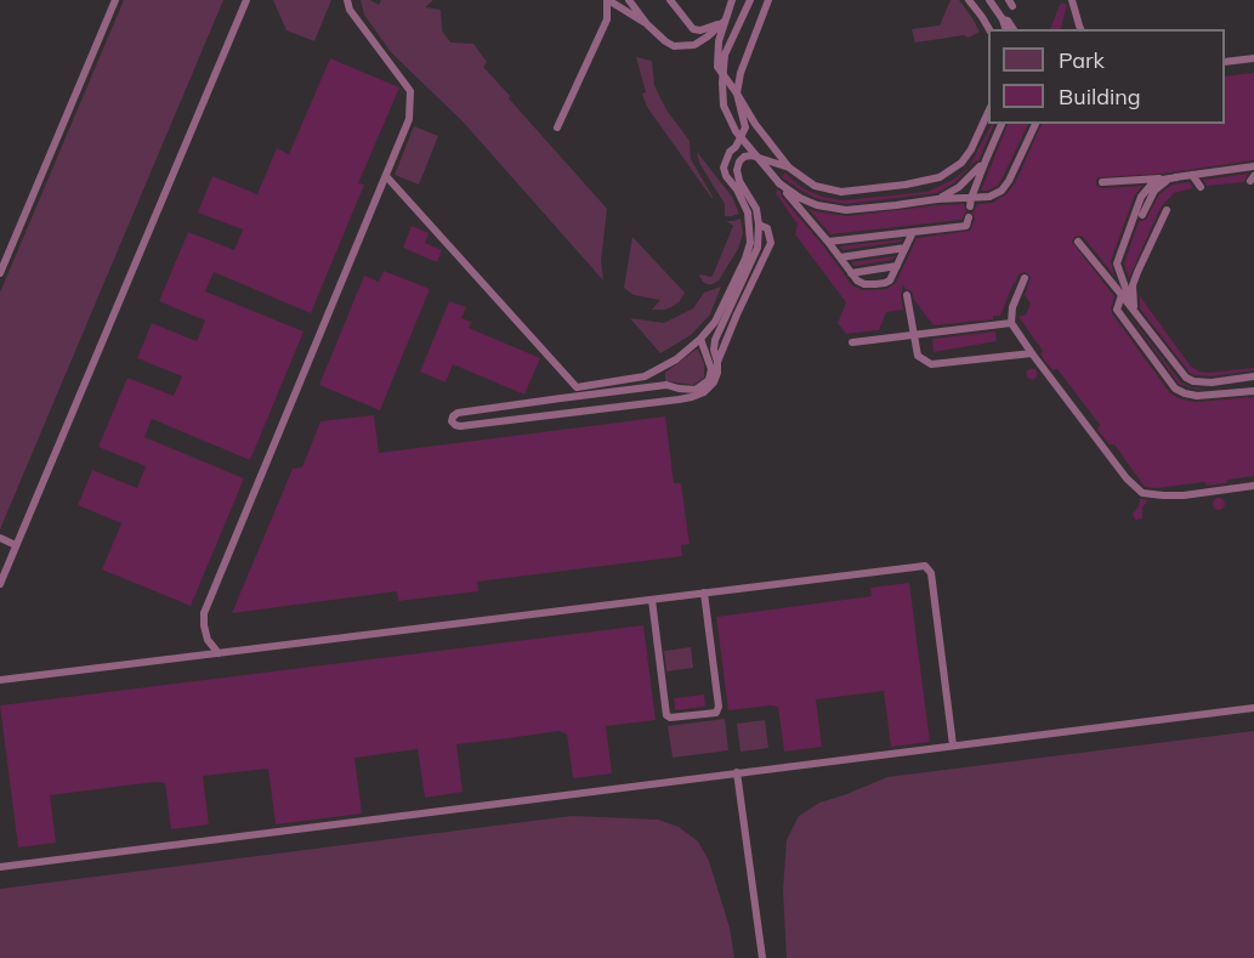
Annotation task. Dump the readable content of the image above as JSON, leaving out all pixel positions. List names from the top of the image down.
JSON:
{
  "legend": ["Park", "Building"]
}
